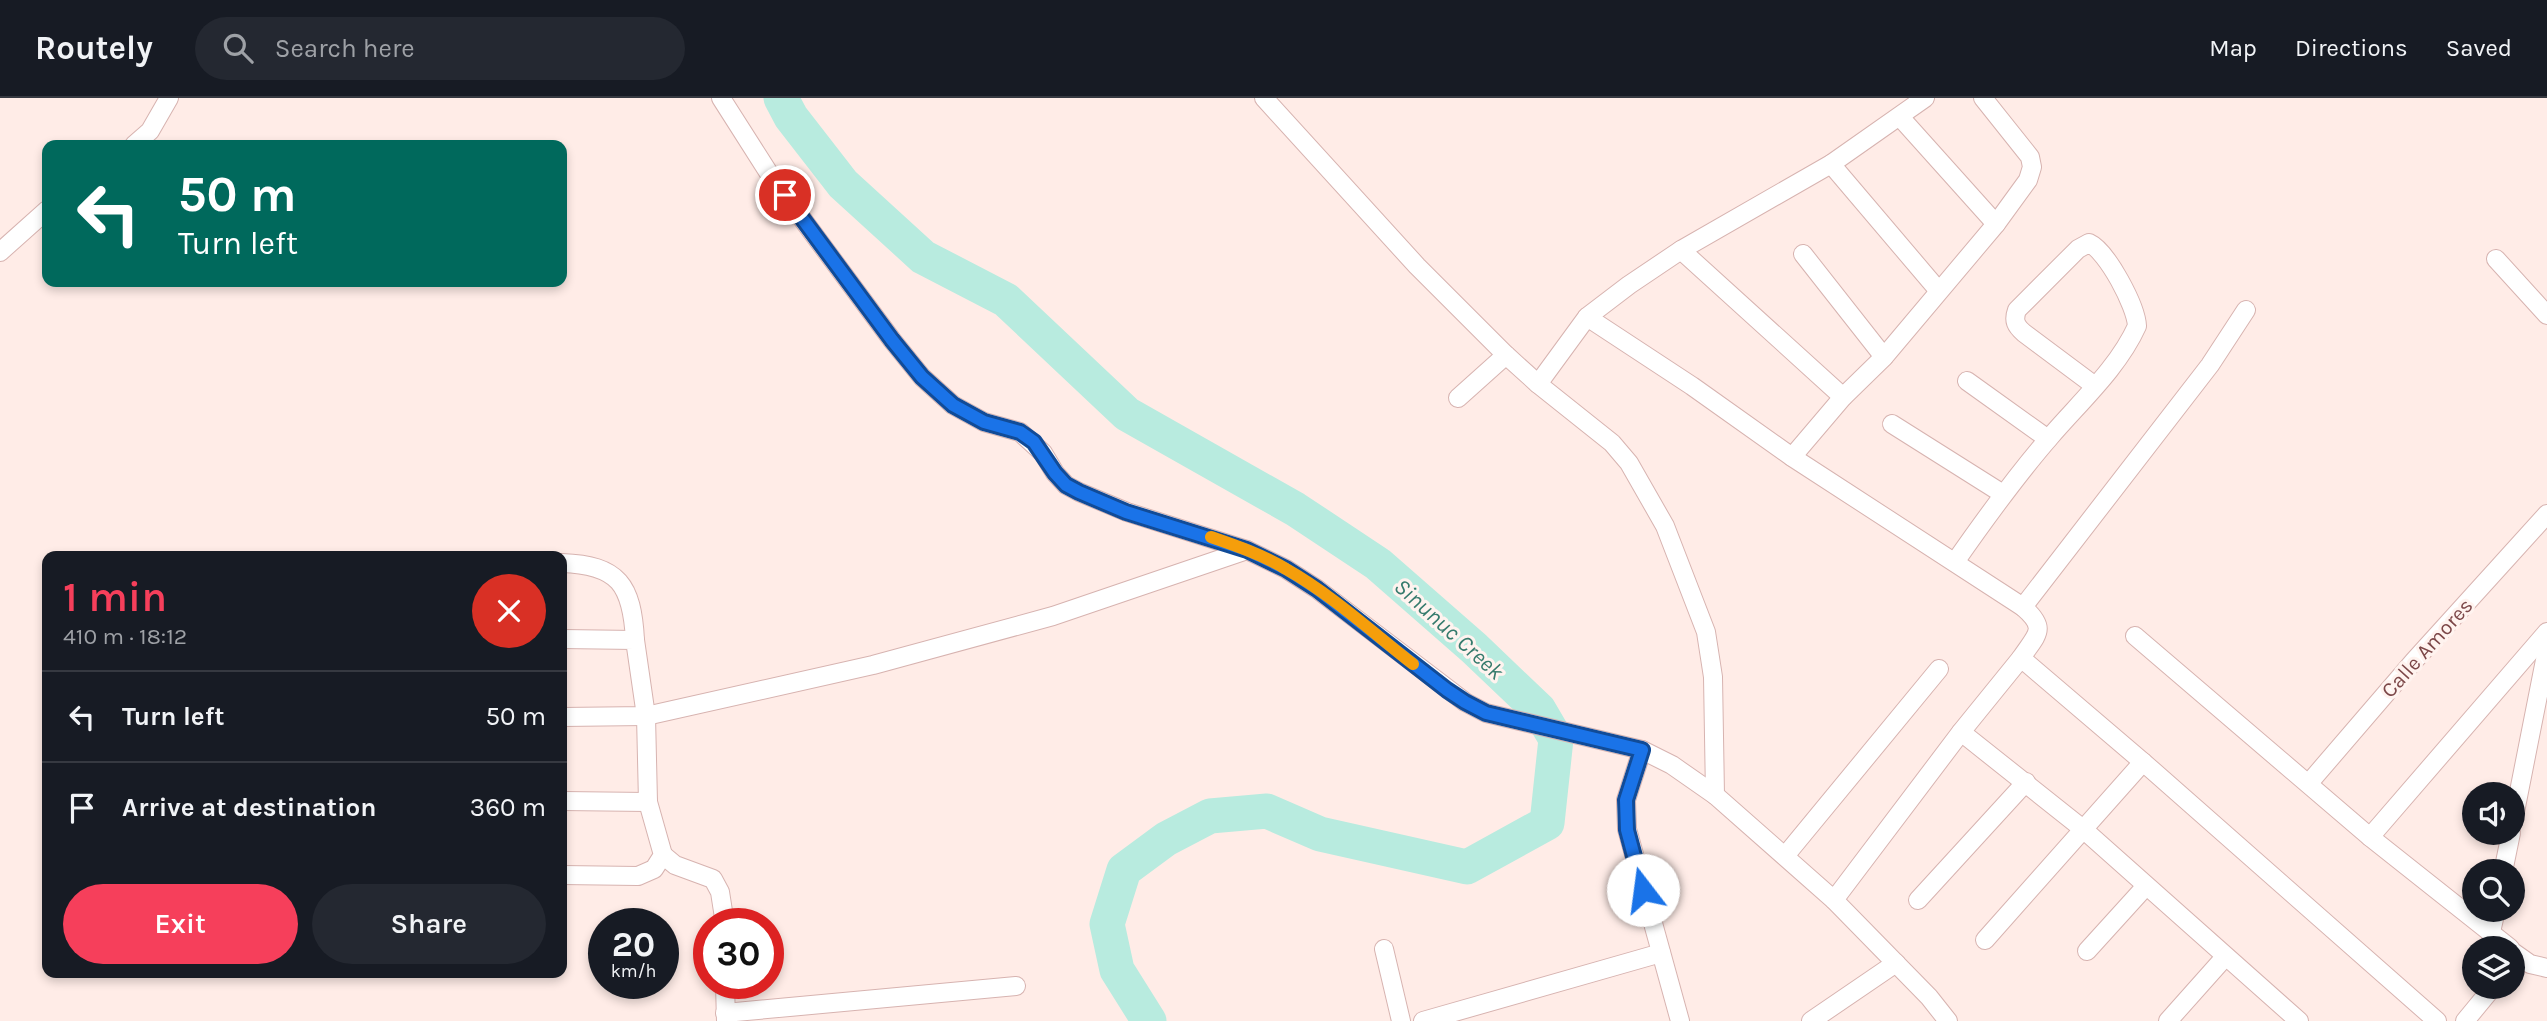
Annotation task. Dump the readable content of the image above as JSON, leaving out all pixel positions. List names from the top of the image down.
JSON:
{
  "streets": {
    "street": ["Calle Amores"]
  },
  "water": ["Sinunuc Creek"],
  "page": {
    "header": "Routely",
    "search": "Search here",
    "nav": ["Map", "Directions", "Saved"],
    "turn": ["50 m", "Turn left"],
    "heading": ["1 min", "410 m · 18:12"],
    "list": [
      {
        "name": "Turn left",
        "value": "50 m"
      },
      {
        "name": "Arrive at destination",
        "value": "360 m"
      }
    ],
    "buttons": ["Exit", "Share"],
    "speed": "20 km/h",
    "limit": "30"
  }
}
